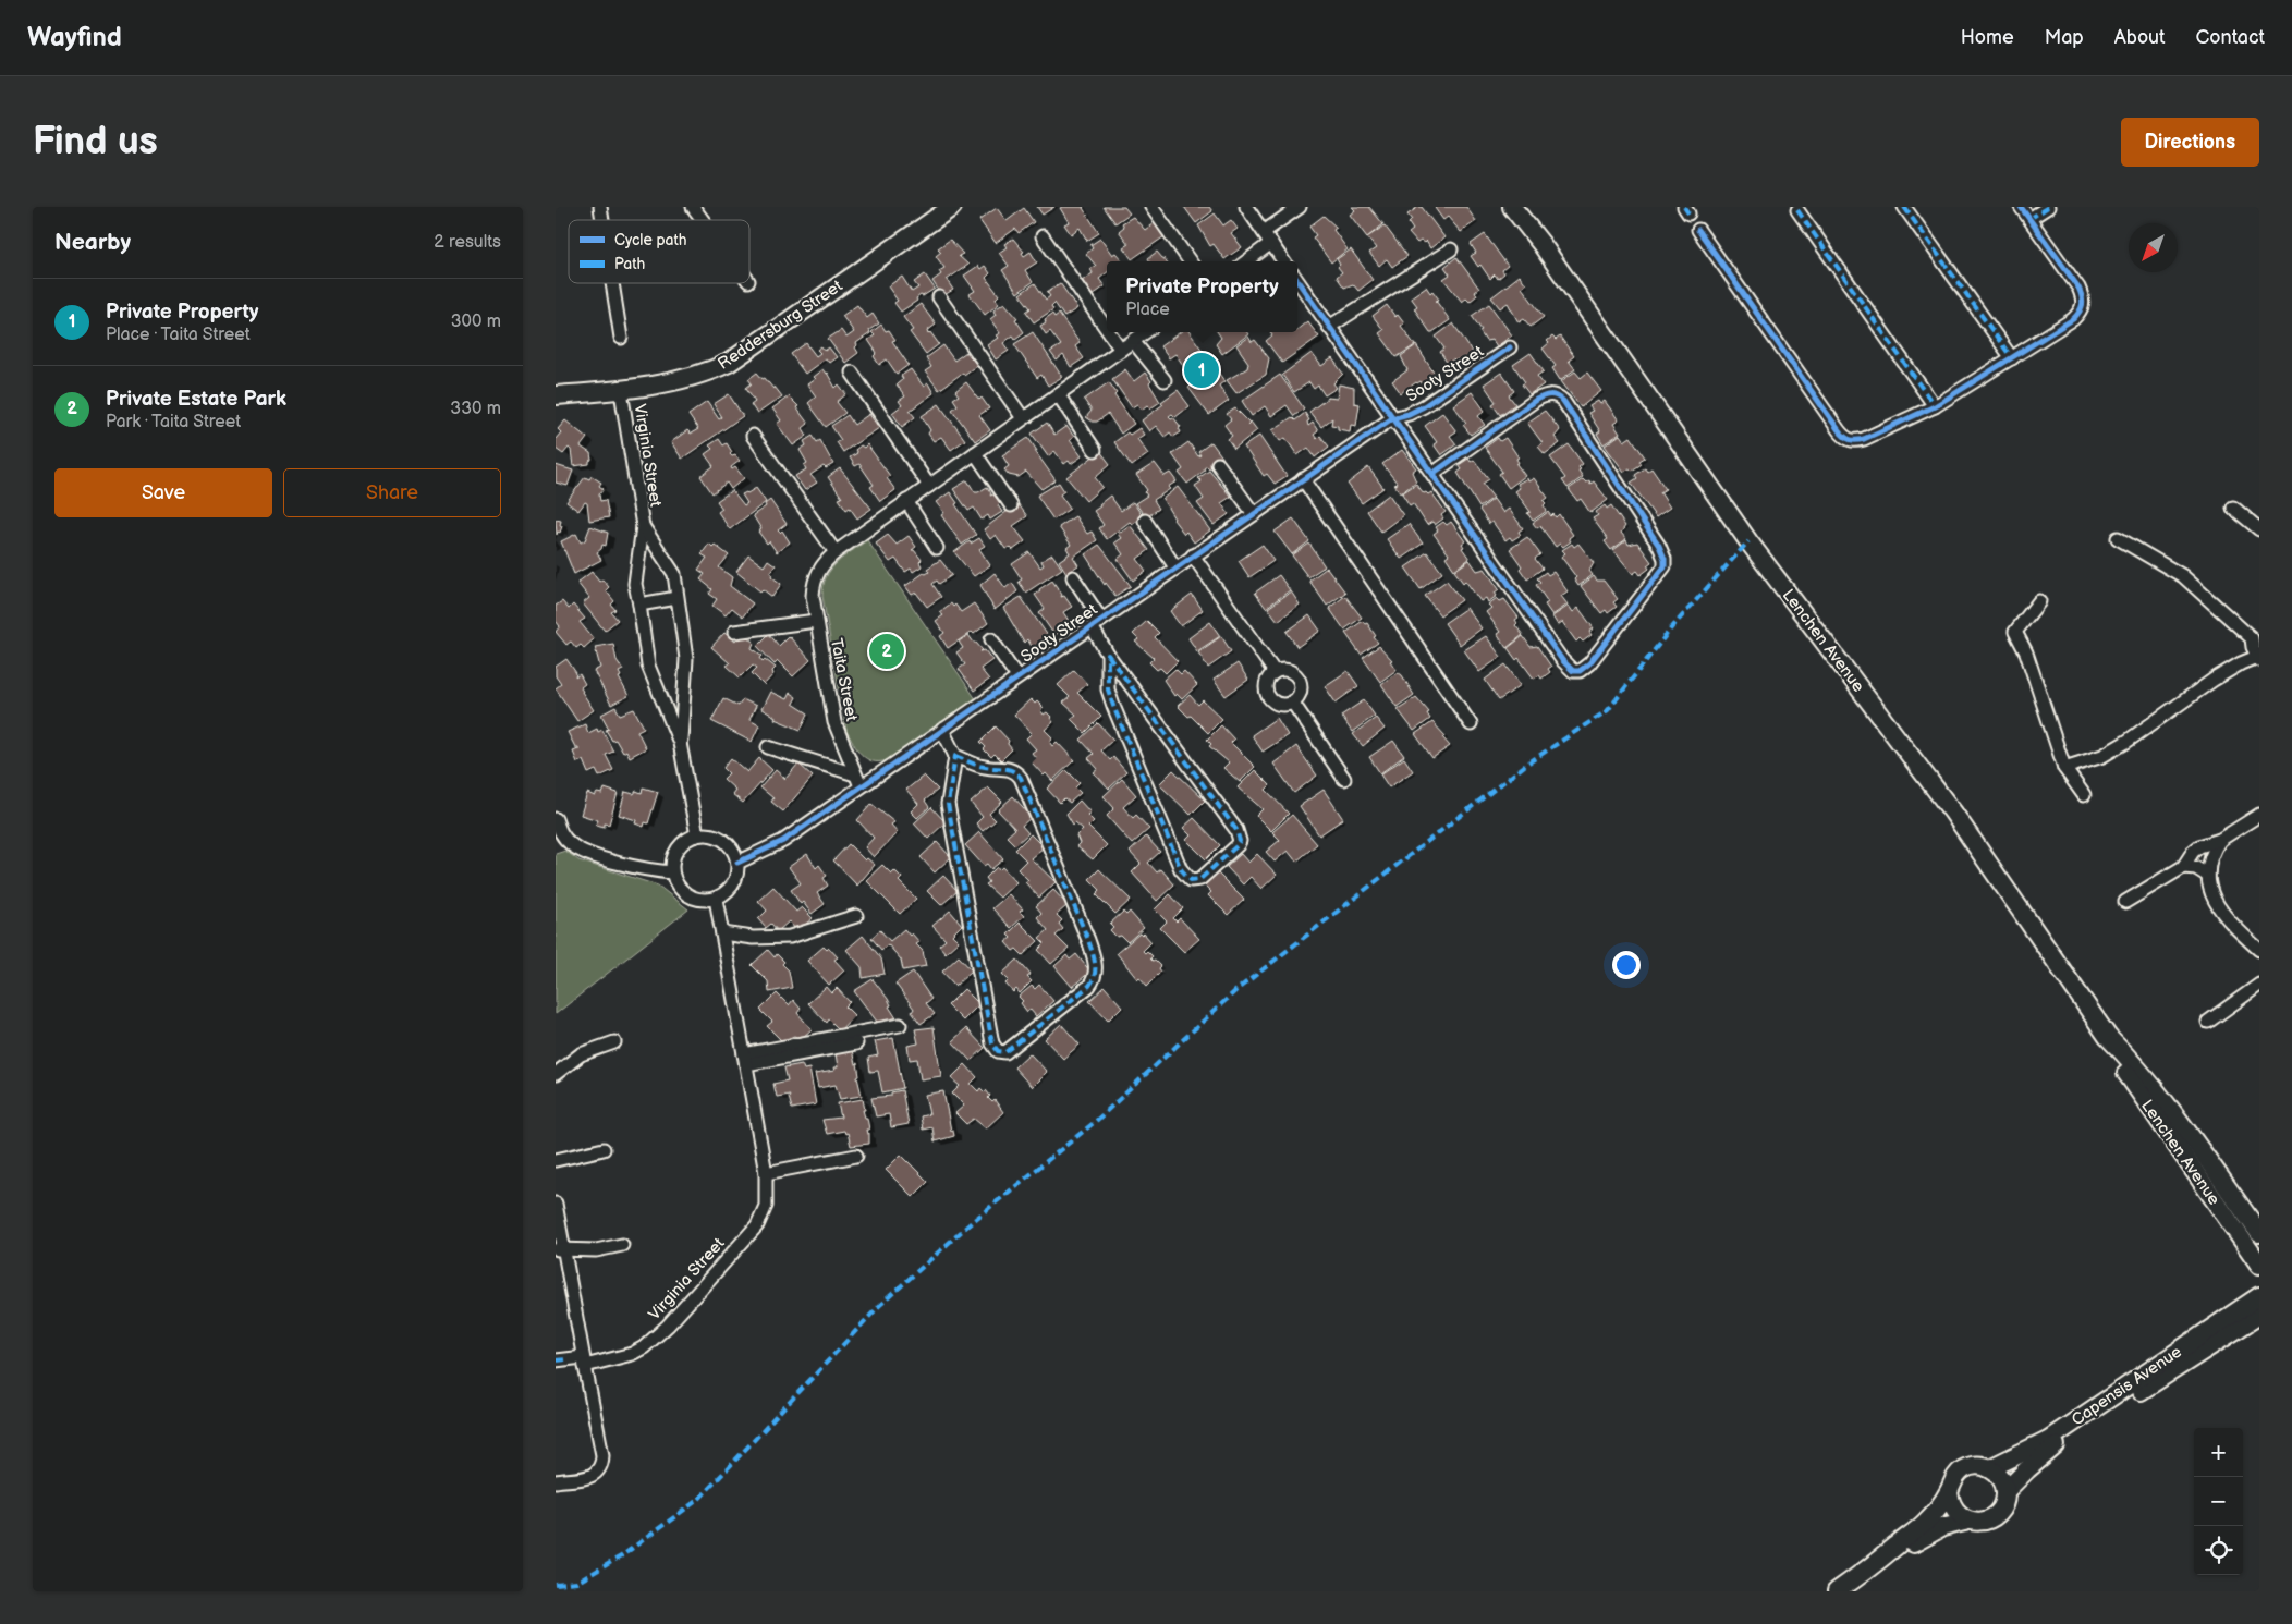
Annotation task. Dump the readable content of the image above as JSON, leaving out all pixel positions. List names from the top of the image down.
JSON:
{
  "streets": {
    "main road": ["Reddersburg Street", "Lenchen Avenue", "Capensis Avenue"],
    "street": ["Sooty Street", "Virginia Street", "Taita Street"]
  },
  "crossings": [
    ["Reddersburg Street", "Virginia Street"],
    ["Sooty Street", "Virginia Street"],
    ["Sooty Street", "Taita Street"]
  ],
  "legend": ["Cycle path", "Path"],
  "north": "bottom left",
  "page": {
    "header": "Wayfind",
    "nav": [
      "Home",
      "Map",
      "About",
      "Contact"
    ],
    "buttons": [
      "Directions",
      ["Save", "Share"]
    ],
    "title": "Find us",
    "heading": ["Nearby", "2 results"],
    "popup": ["Private Property", "Place"],
    "list": [
      {
        "mark": "1",
        "name": "Private Property",
        "note": "Place · Taita Street",
        "value": "300 m"
      },
      {
        "mark": "2",
        "name": "Private Estate Park",
        "note": "Park · Taita Street",
        "value": "330 m"
      }
    ],
    "pins": ["1", "2"],
    "map_buttons": ["+", "−"]
  }
}
